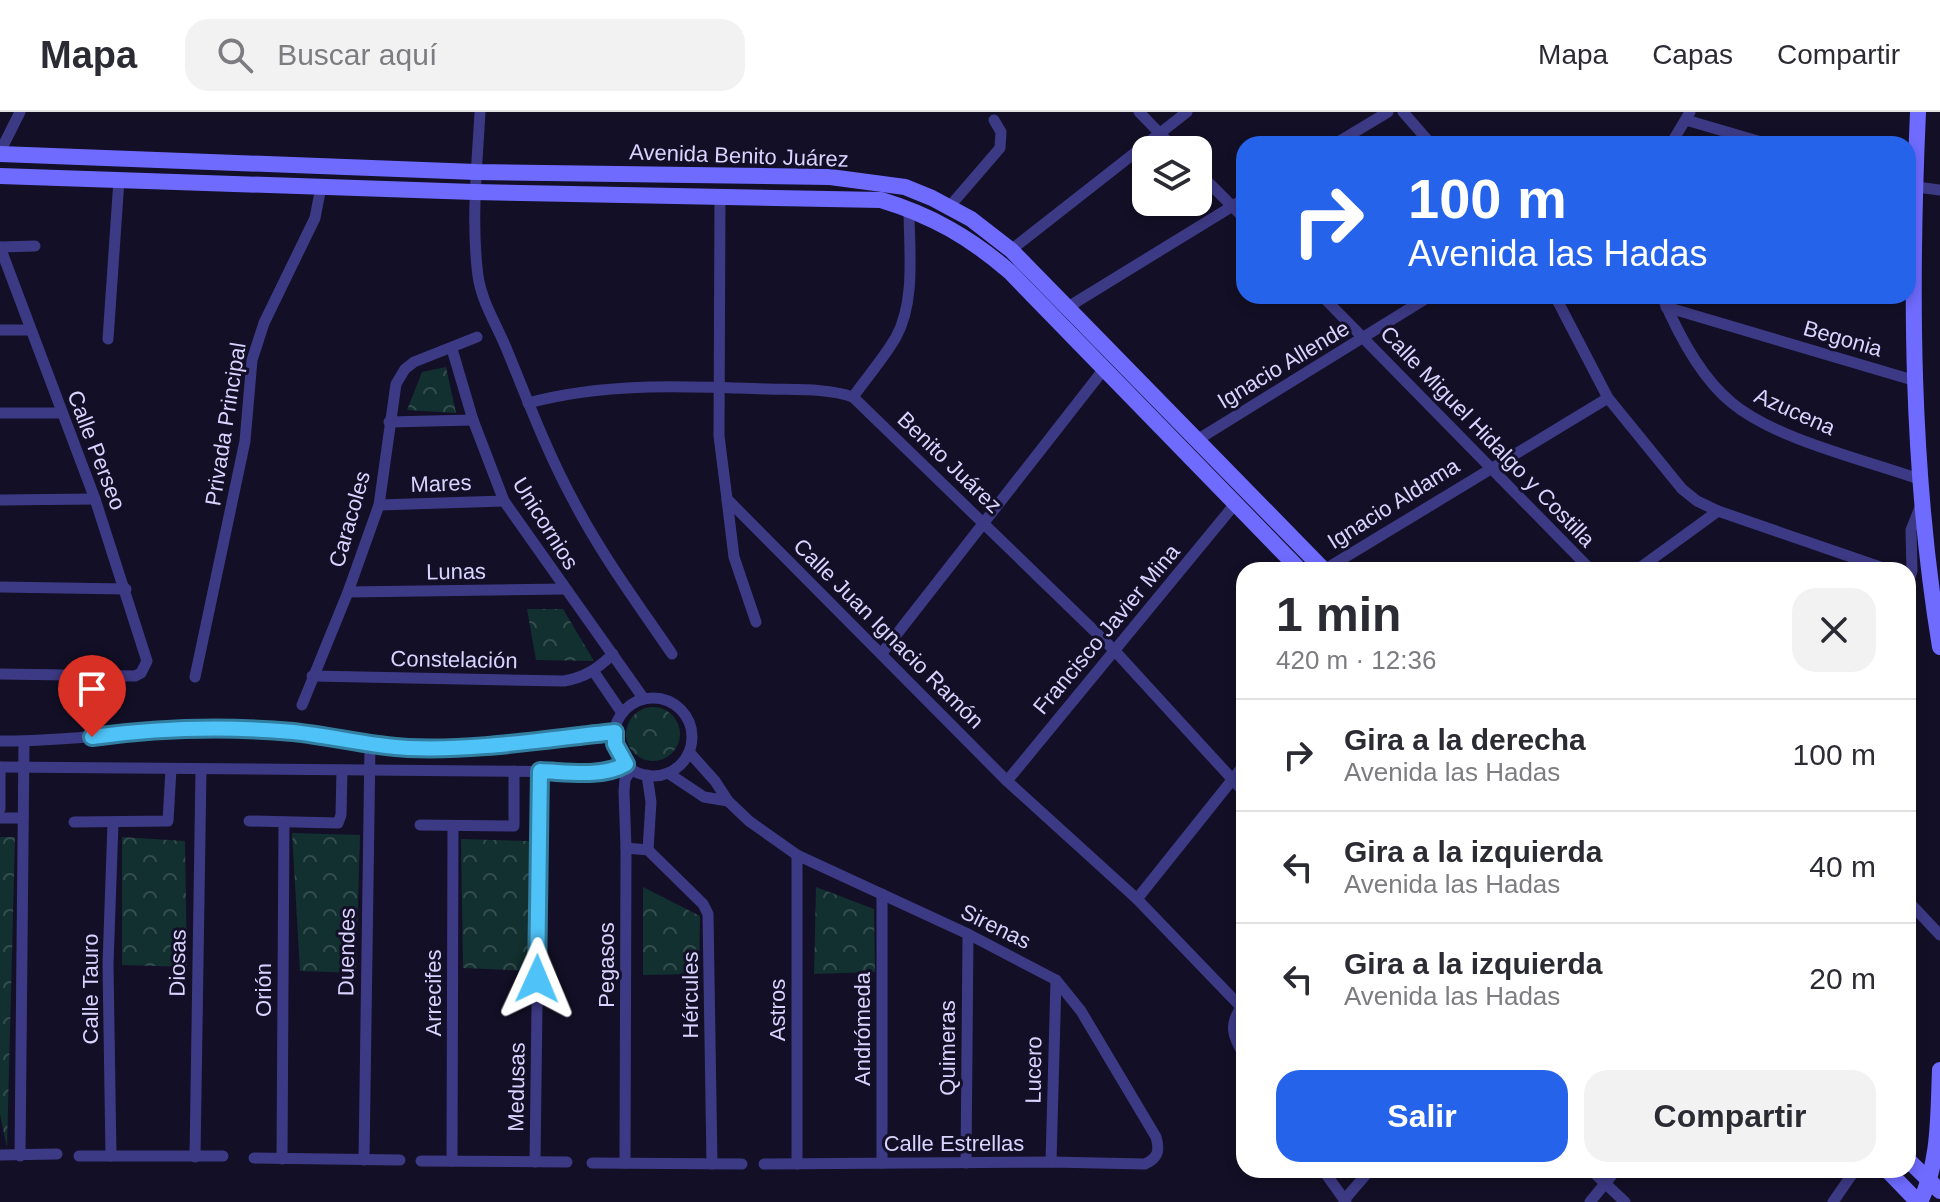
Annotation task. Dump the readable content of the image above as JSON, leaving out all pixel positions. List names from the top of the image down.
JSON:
{
  "streets": {
    "main road": ["Avenida Benito Juárez"],
    "street": [
      "Begonia",
      "Ignacio Allende",
      "Azucena",
      "Privada Principal",
      "Calle Miguel Hidalgo y Costilla",
      "Calle Perseo",
      "Benito Juárez",
      "Mares",
      "Ignacio Aldama",
      "Caracoles",
      "Unicornios",
      "Lunas",
      "Francisco Javier Mina",
      "Calle Juan Ignacio Ramón",
      "Constelación",
      "Sirenas",
      "Duendes",
      "Diosas",
      "Pegasos",
      "Calle Tauro",
      "Orión",
      "Arrecifes",
      "Hércules",
      "Astros",
      "Andrómeda",
      "Quimeras",
      "Lucero",
      "Medusas",
      "Calle Estrellas"
    ]
  },
  "crossings": [
    ["Avenida Benito Juárez", "Ignacio Allende"],
    ["Avenida Benito Juárez", "Privada Principal"],
    ["Avenida Benito Juárez", "Francisco Javier Mina"],
    ["Ignacio Allende", "Calle Miguel Hidalgo y Costilla"],
    ["Calle Miguel Hidalgo y Costilla", "Ignacio Aldama"],
    ["Benito Juárez", "Francisco Javier Mina"],
    ["Mares", "Caracoles"],
    ["Mares", "Unicornios"],
    ["Caracoles", "Unicornios"],
    ["Caracoles", "Lunas"],
    ["Caracoles", "Constelación"],
    ["Unicornios", "Lunas"],
    ["Unicornios", "Sirenas"],
    ["Unicornios", "Pegasos"],
    ["Francisco Javier Mina", "Calle Juan Ignacio Ramón"],
    ["Sirenas", "Pegasos"],
    ["Sirenas", "Astros"],
    ["Sirenas", "Andrómeda"],
    ["Sirenas", "Quimeras"],
    ["Sirenas", "Lucero"],
    ["Sirenas", "Calle Estrellas"],
    ["Astros", "Calle Estrellas"],
    ["Andrómeda", "Calle Estrellas"],
    ["Quimeras", "Calle Estrellas"],
    ["Lucero", "Calle Estrellas"]
  ],
  "page": {
    "header": "Mapa",
    "search": "Buscar aquí",
    "nav": ["Mapa", "Capas", "Compartir"],
    "turn": ["100 m", "Avenida las Hadas"],
    "heading": ["1 min", "420 m · 12:36"],
    "list": [
      {
        "name": "Gira a la derecha",
        "note": "Avenida las Hadas",
        "value": "100 m"
      },
      {
        "name": "Gira a la izquierda",
        "note": "Avenida las Hadas",
        "value": "40 m"
      },
      {
        "name": "Gira a la izquierda",
        "note": "Avenida las Hadas",
        "value": "20 m"
      }
    ],
    "buttons": ["Salir", "Compartir"]
  }
}
